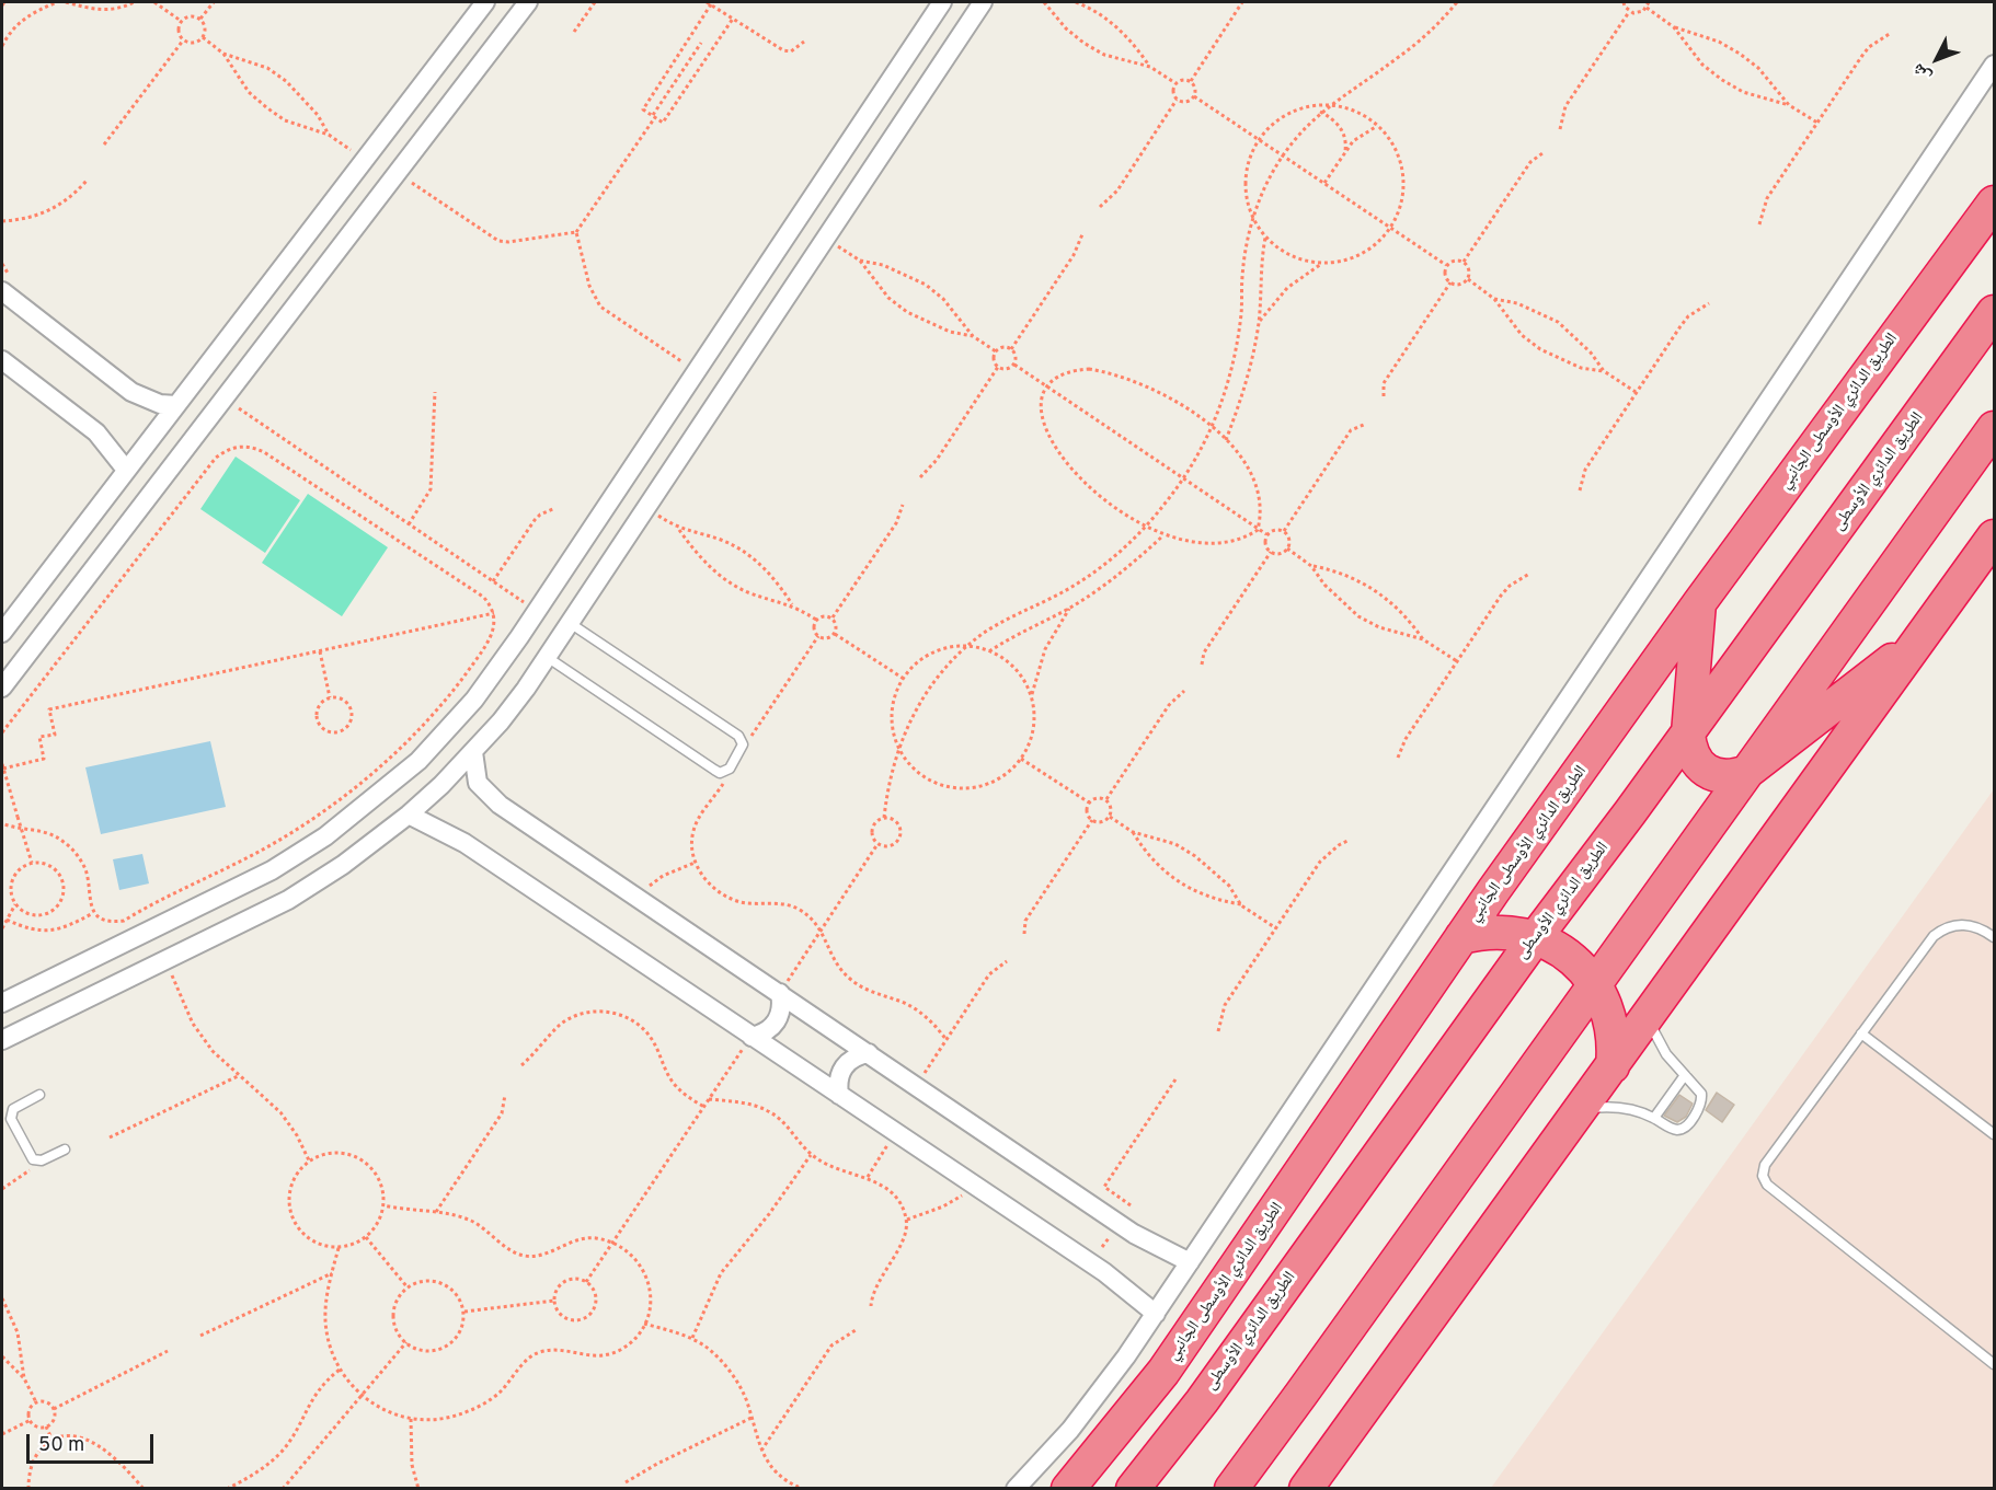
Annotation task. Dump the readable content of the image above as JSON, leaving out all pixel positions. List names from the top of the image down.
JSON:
{
  "streets": {
    "highway": ["الطريق الدائري الأوسطى الجانبي", "الطريق الدائري الأوسطى"]
  },
  "scale_bar": "50 m",
  "north": "bottom left"
}
